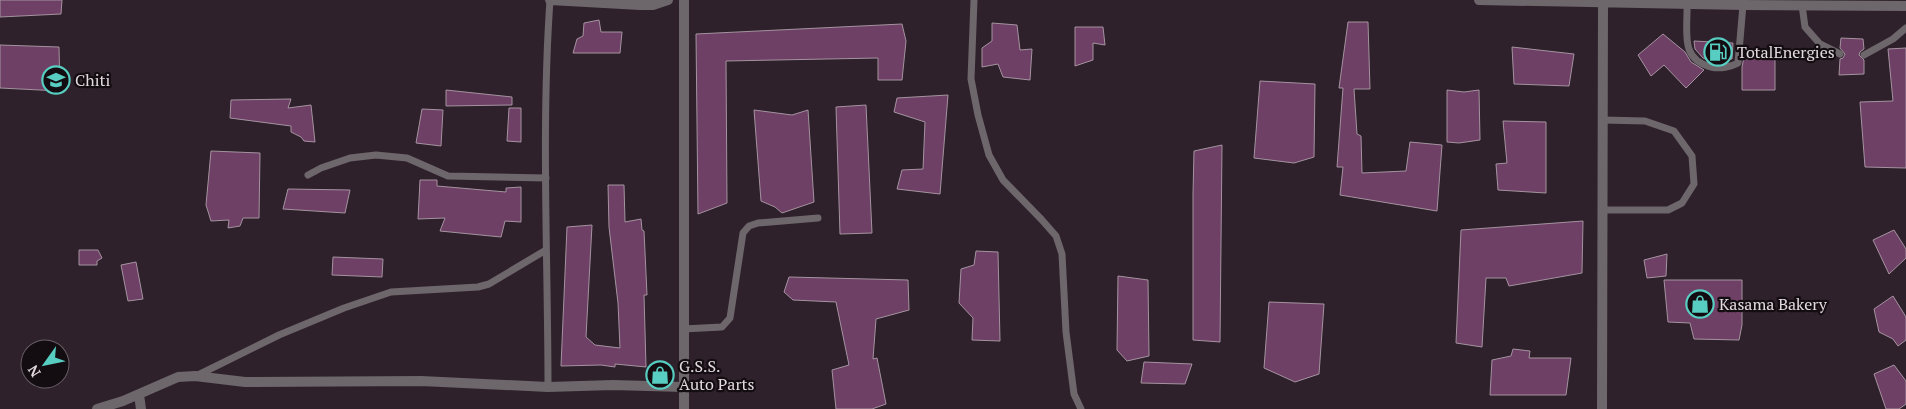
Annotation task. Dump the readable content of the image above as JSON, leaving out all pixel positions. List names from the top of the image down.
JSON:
{
  "places": {
    "fuel station": ["TotalEnergies"],
    "school or university": ["Chiti"],
    "shop": ["Kasama Bakery", "G.S.S. Auto Parts"]
  },
  "north": "bottom left"
}
